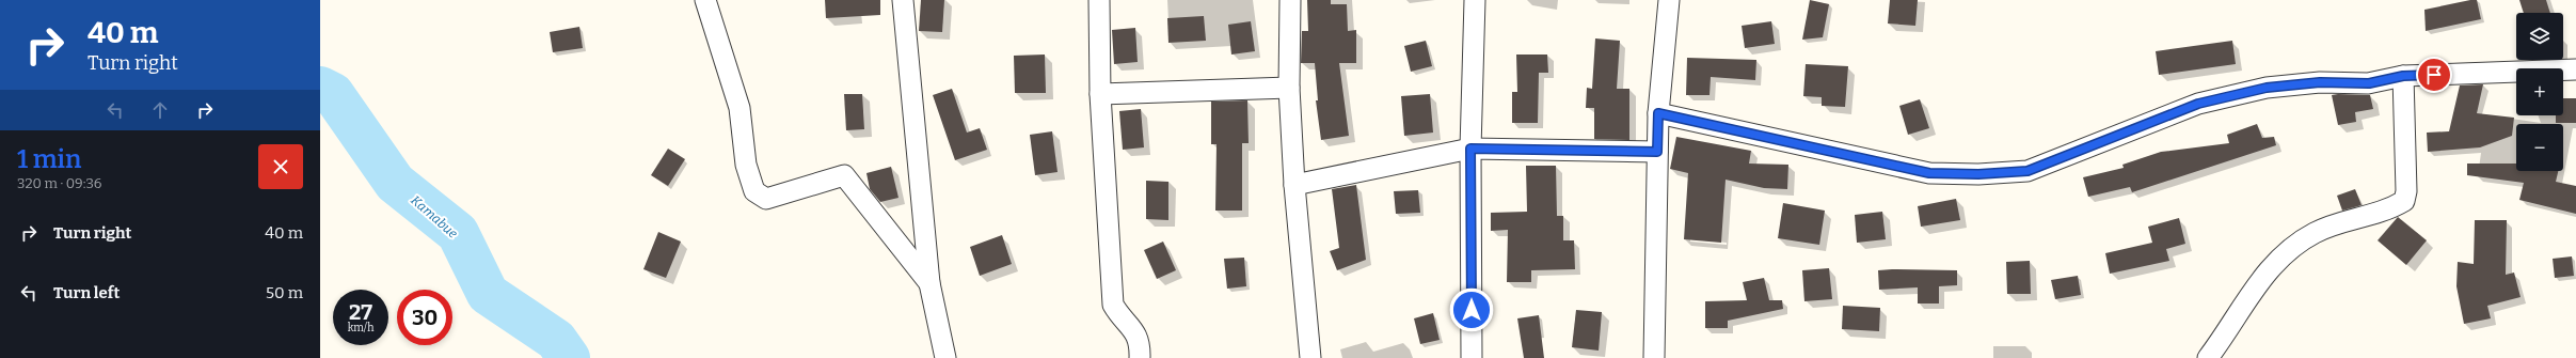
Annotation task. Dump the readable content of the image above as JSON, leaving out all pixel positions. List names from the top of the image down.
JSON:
{
  "water": ["Kamabue"],
  "page": {
    "turn": ["40 m", "Turn right"],
    "map_buttons": ["+", "−"],
    "heading": ["1 min", "320 m · 09:36"],
    "list": [
      {
        "name": "Turn right",
        "value": "40 m"
      },
      {
        "name": "Turn left",
        "value": "50 m"
      }
    ],
    "speed": "27 km/h",
    "limit": "30"
  }
}
